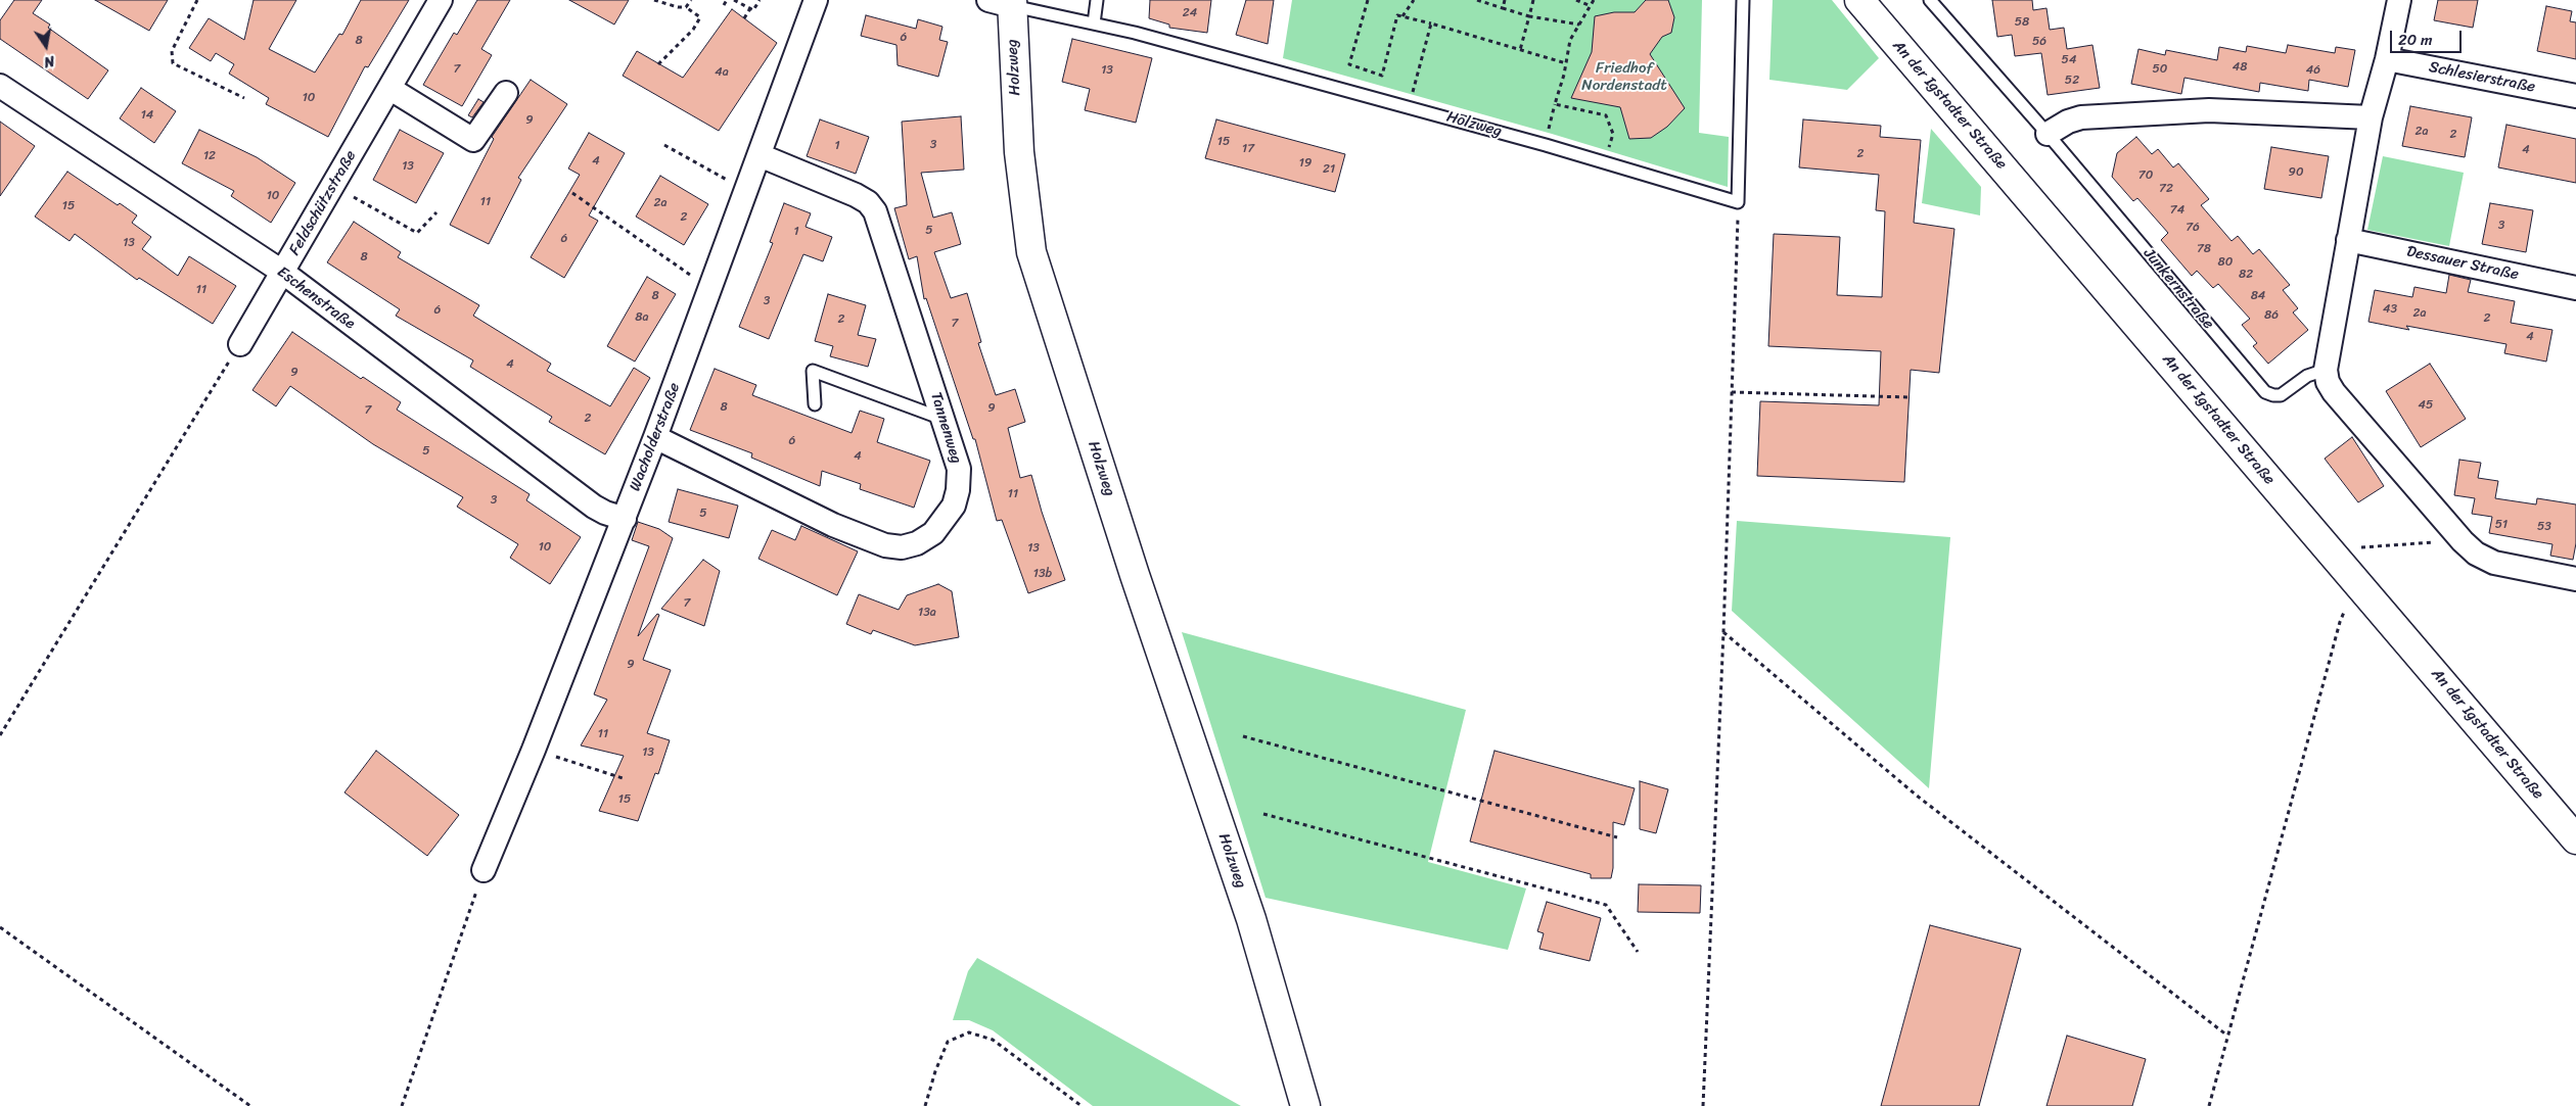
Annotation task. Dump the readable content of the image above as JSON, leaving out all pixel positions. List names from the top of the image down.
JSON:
{
  "streets": {
    "main road": ["Holzweg", "An der Igstadter Straße"],
    "street": [
      "Schlesierstraße",
      "Feldschützstraße",
      "Dessauer Straße",
      "Eschenstraße",
      "Tannenweg",
      "Wacholderstraße"
    ],
    "lane": ["Junkernstraße"]
  },
  "crossings": [
    ["Feldschützstraße", "Eschenstraße"],
    ["Eschenstraße", "Wacholderstraße"],
    ["Tannenweg", "Wacholderstraße"]
  ],
  "parks": ["Friedhof Nordenstadt"],
  "house_numbers": [
    "24",
    "58",
    "6",
    "8",
    "56",
    "54",
    "48",
    "7",
    "50",
    "13",
    "46",
    "4a",
    "52",
    "10",
    "14",
    "9",
    "2a",
    "2",
    "15",
    "3",
    "1",
    "17",
    "4",
    "2",
    "12",
    "4",
    "19",
    "13",
    "21",
    "90",
    "70",
    "72",
    "10",
    "11",
    "2a",
    "15",
    "74",
    "2",
    "3",
    "76",
    "5",
    "1",
    "6",
    "13",
    "78",
    "8",
    "80",
    "82",
    "11",
    "8",
    "84",
    "3",
    "43",
    "6",
    "2a",
    "86",
    "8a",
    "2",
    "2",
    "7",
    "4",
    "4",
    "9",
    "45",
    "8",
    "9",
    "7",
    "2",
    "6",
    "5",
    "4",
    "11",
    "3",
    "5",
    "51",
    "53",
    "10",
    "13",
    "13b",
    "7",
    "13a",
    "9",
    "11",
    "13",
    "15"
  ],
  "scale_bar": "20 m",
  "north": "bottom"
}
